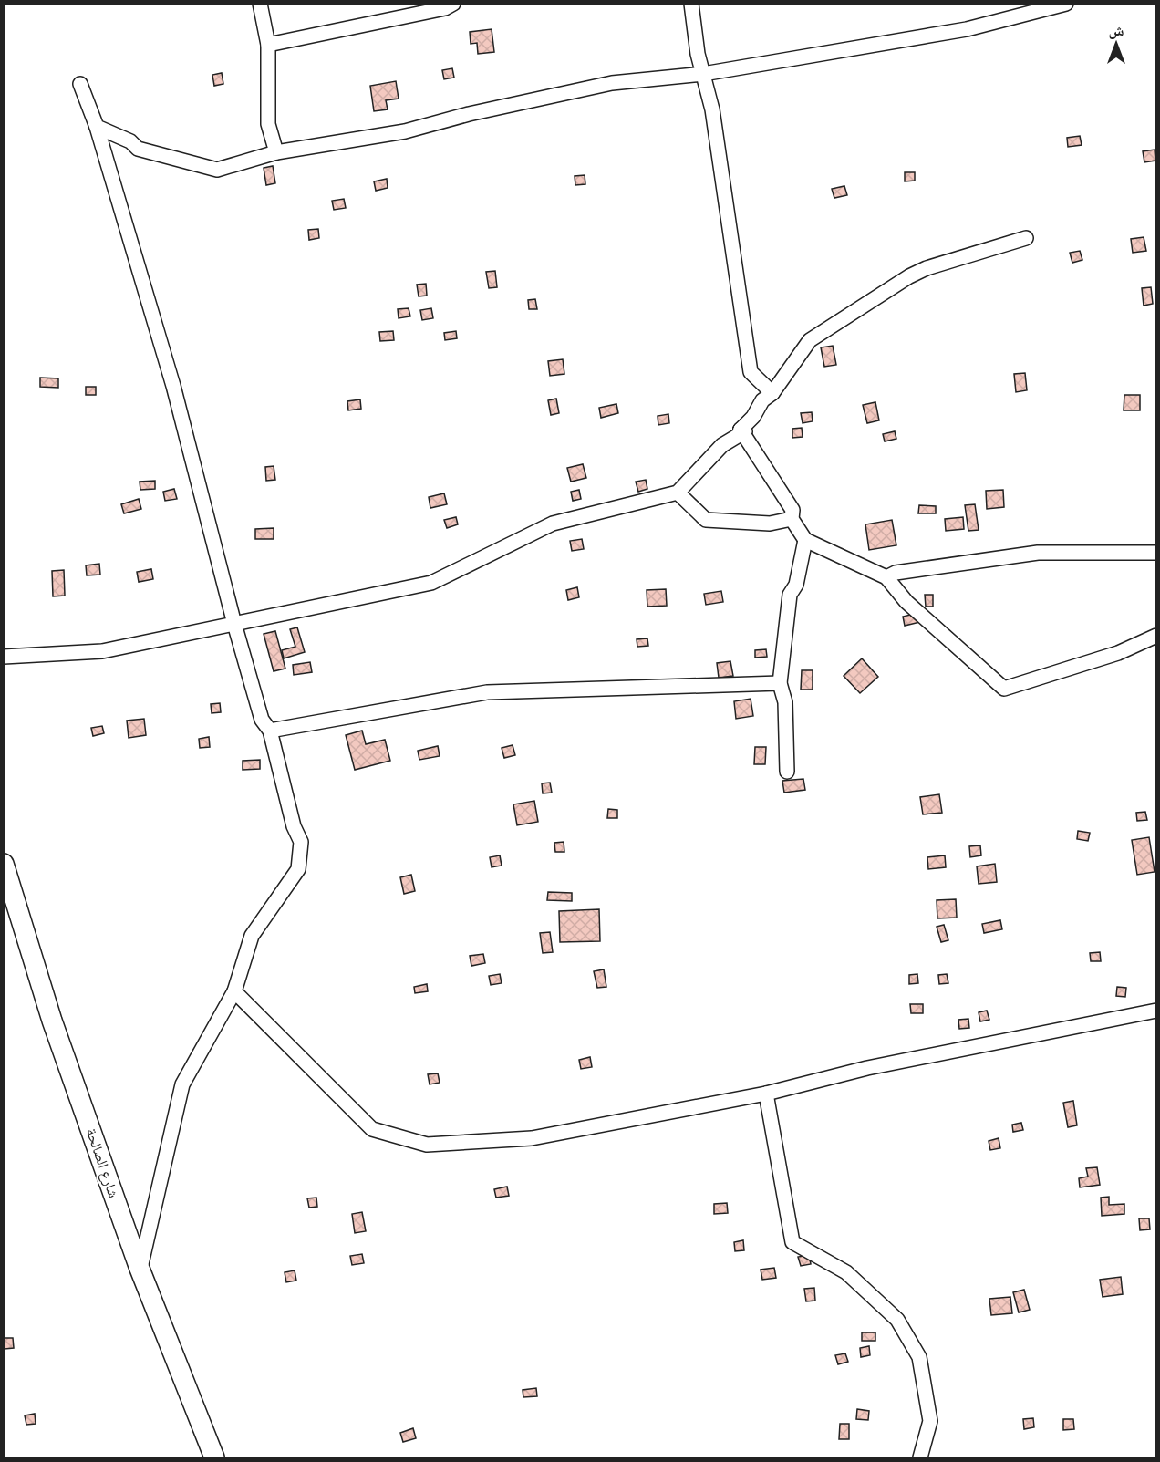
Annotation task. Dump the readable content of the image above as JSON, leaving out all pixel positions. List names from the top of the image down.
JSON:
{
  "streets": {
    "main road": ["شارع الصالحة"]
  },
  "north": "top"
}
